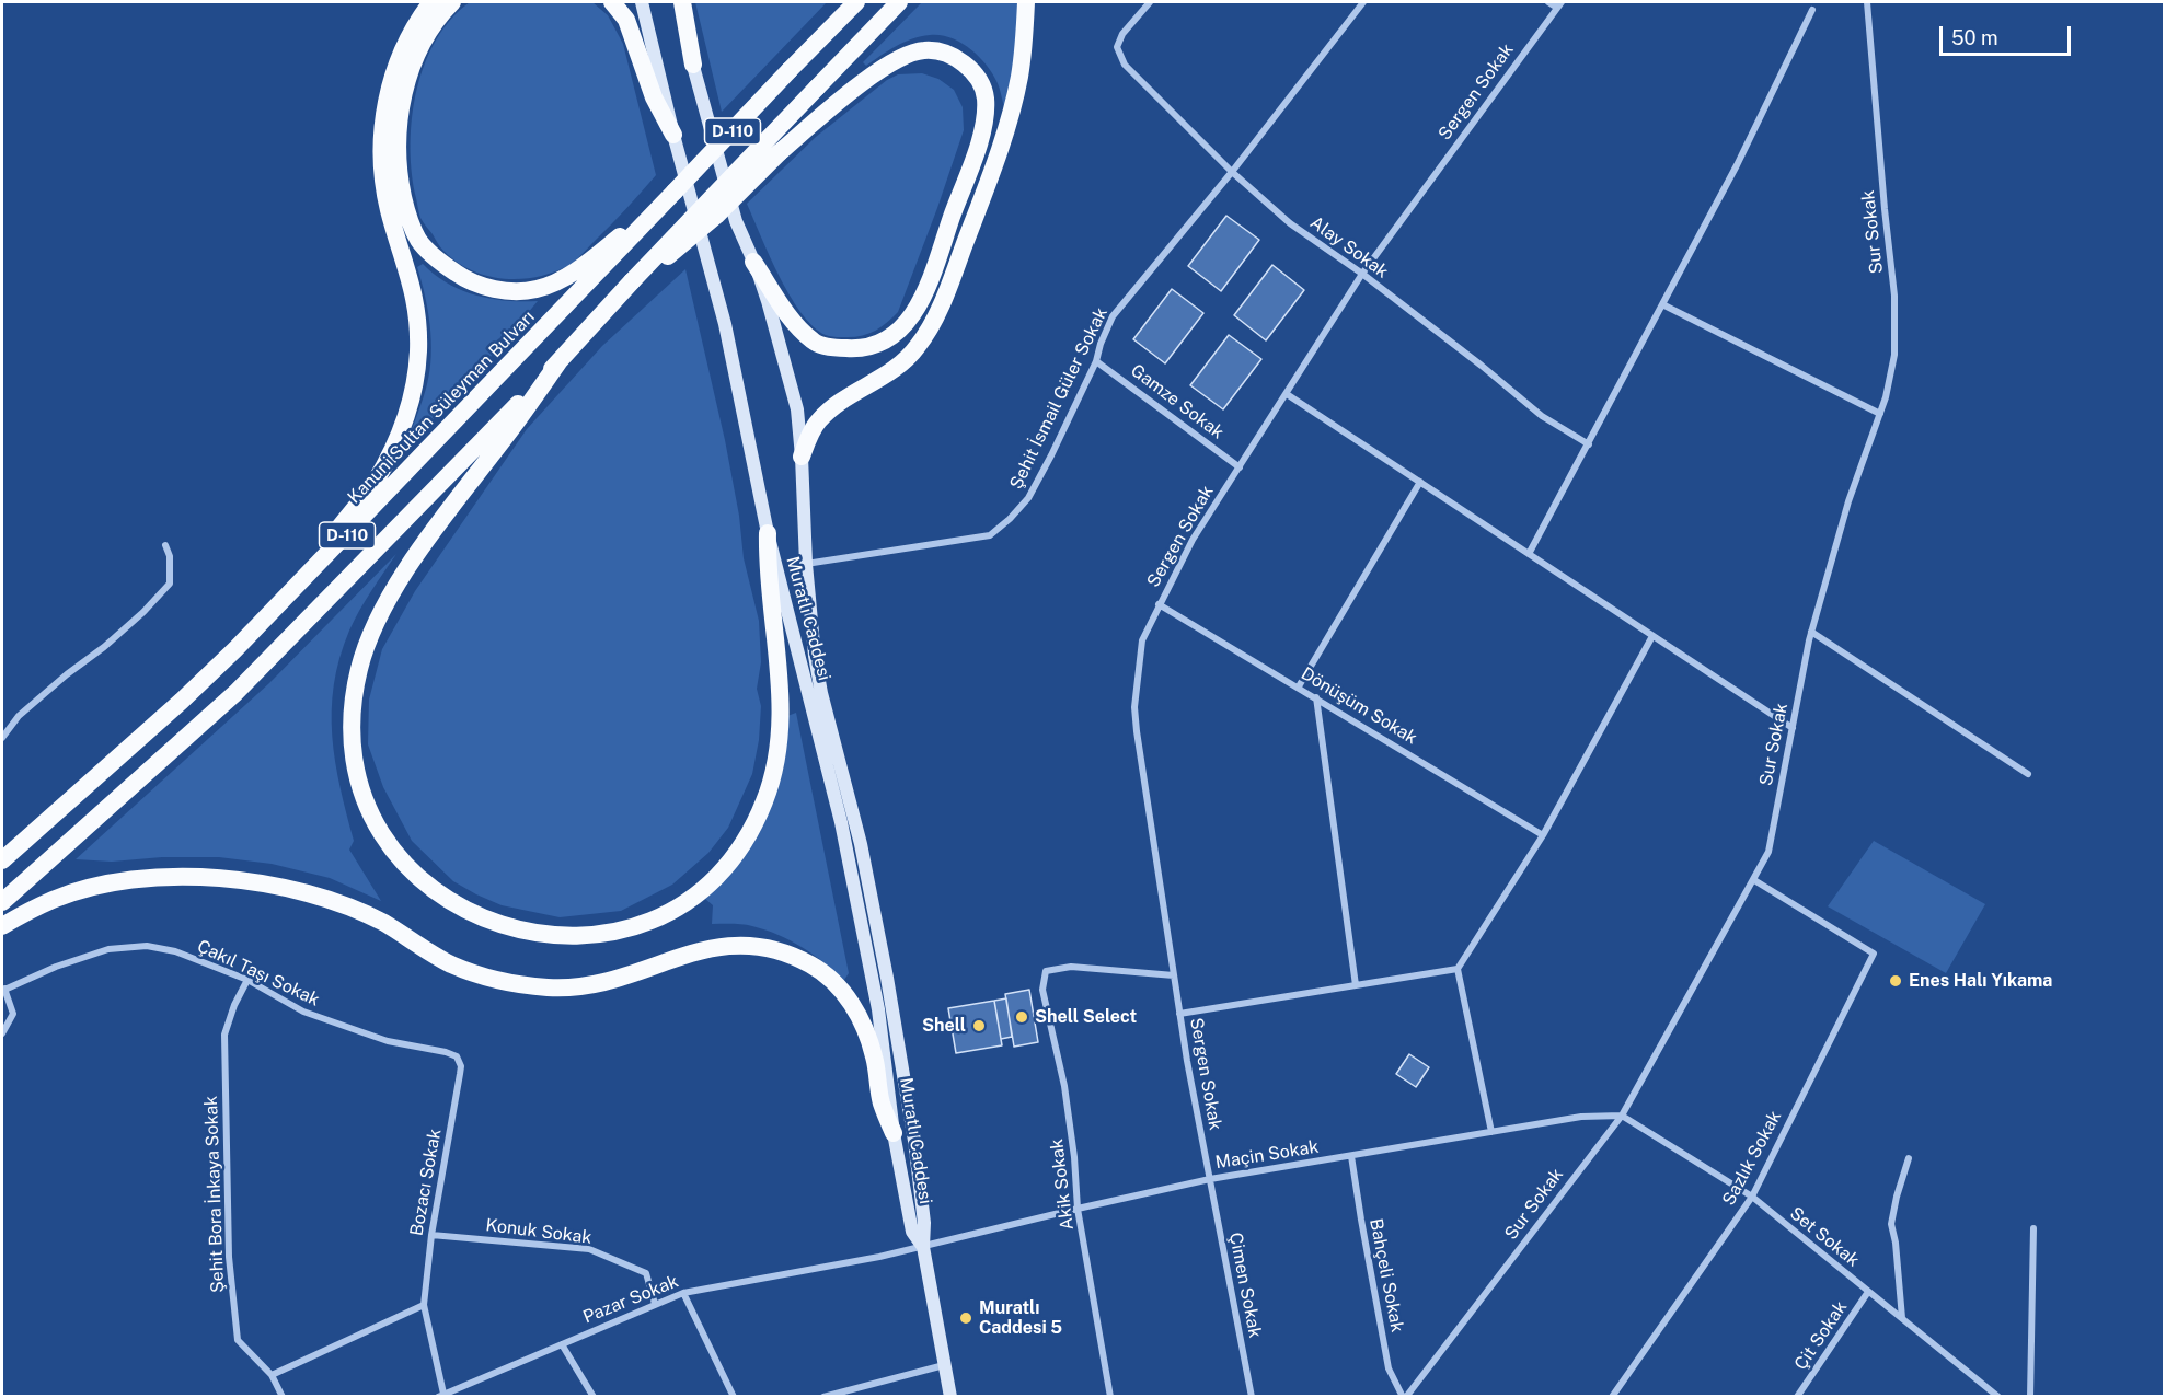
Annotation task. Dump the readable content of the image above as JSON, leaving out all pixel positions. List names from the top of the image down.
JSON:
{
  "streets": {
    "highway": ["D-110", "Kanuni Sultan Süleyman Bulvarı"],
    "main road": ["Muratlı Caddesi"],
    "street": [
      "Sergen Sokak",
      "Sur Sokak",
      "Alay Sokak",
      "Şehit İsmail Güler Sokak",
      "Gamze Sokak",
      "Dönüşüm Sokak",
      "Çakıl Taşı Sokak",
      "Maçin Sokak",
      "Sazlık Sokak",
      "Bozacı Sokak",
      "Akik Sokak",
      "Şehit Bora İnkaya Sokak",
      "Konuk Sokak",
      "Set Sokak",
      "Bahçeli Sokak",
      "Çimen Sokak",
      "Pazar Sokak",
      "Çit Sokak"
    ]
  },
  "crossings": [
    ["Sergen Sokak", "Alay Sokak"],
    ["Sergen Sokak", "Gamze Sokak"],
    ["Sergen Sokak", "Dönüşüm Sokak"],
    ["Sergen Sokak", "Maçin Sokak"],
    ["Sergen Sokak", "Akik Sokak"],
    ["Sergen Sokak", "Çimen Sokak"],
    ["D-110", "Kanuni Sultan Süleyman Bulvarı"],
    ["Sur Sokak", "Maçin Sokak"],
    ["Sur Sokak", "Sazlık Sokak"],
    ["Sur Sokak", "Set Sokak"],
    ["Sur Sokak", "Bahçeli Sokak"],
    ["Alay Sokak", "Şehit İsmail Güler Sokak"],
    ["Şehit İsmail Güler Sokak", "Gamze Sokak"],
    ["Şehit İsmail Güler Sokak", "Muratlı Caddesi"],
    ["Muratlı Caddesi", "Maçin Sokak"],
    ["Muratlı Caddesi", "Pazar Sokak"],
    ["Çakıl Taşı Sokak", "Bozacı Sokak"],
    ["Çakıl Taşı Sokak", "Şehit Bora İnkaya Sokak"],
    ["Maçin Sokak", "Akik Sokak"],
    ["Maçin Sokak", "Set Sokak"],
    ["Maçin Sokak", "Bahçeli Sokak"],
    ["Maçin Sokak", "Çimen Sokak"],
    ["Maçin Sokak", "Pazar Sokak"],
    ["Sazlık Sokak", "Set Sokak"],
    ["Bozacı Sokak", "Konuk Sokak"],
    ["Bozacı Sokak", "Pazar Sokak"],
    ["Konuk Sokak", "Pazar Sokak"],
    ["Set Sokak", "Çit Sokak"]
  ],
  "places": [
    "Enes Halı Yıkama",
    "Shell Select",
    "Shell",
    "Muratlı Caddesi 5"
  ],
  "scale_bar": "50 m"
}
